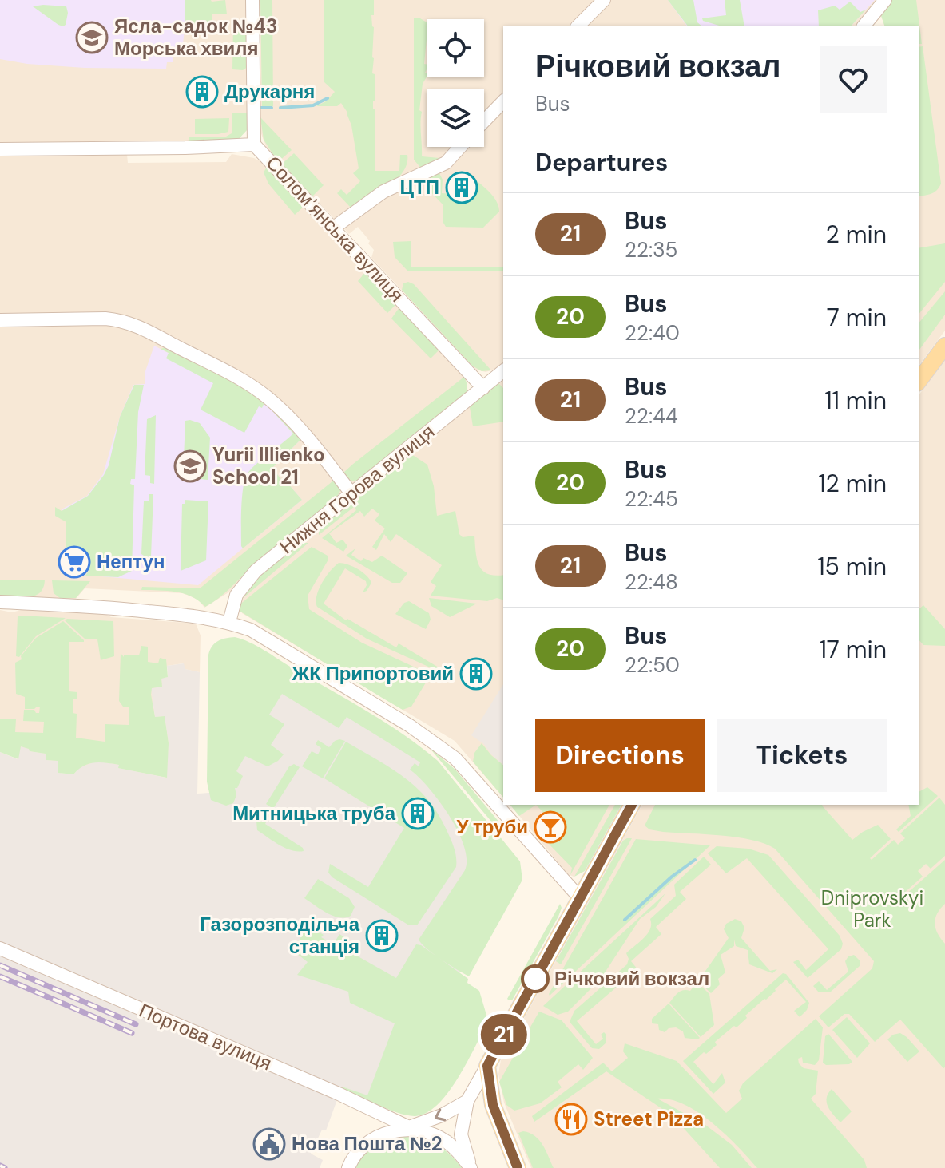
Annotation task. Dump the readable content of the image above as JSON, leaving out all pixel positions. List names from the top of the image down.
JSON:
{
  "streets": {
    "street": ["Соломʼянська вулиця", "Нижня Горова вулиця", "Портова вулиця"]
  },
  "crossings": [
    ["Соломʼянська вулиця", "Нижня Горова вулиця"]
  ],
  "parks": ["Dniprovskyi Park"],
  "places": {
    "school or university": ["Ясла-садок №43 Морська хвиля", "Yurii Illienko School 21"],
    "building": [
      "Друкарня",
      "ЦТП",
      "ЖК Припортовий",
      "Митницька труба",
      "Газорозподільча станція"
    ],
    "supermarket": ["Нептун"],
    "bar": ["У труби"],
    "other": ["Річковий вокзал"],
    "restaurant": ["Street Pizza"],
    "public building": ["Нова Пошта №2"]
  },
  "lines": ["bus line 21"],
  "page": {
    "on_map": "21",
    "heading": [
      ["Річковий вокзал", "Bus"],
      "Departures"
    ],
    "list": [
      {
        "mark": "21",
        "name": "Bus",
        "note": "22:35",
        "value": "2 min"
      },
      {
        "mark": "20",
        "name": "Bus",
        "note": "22:40",
        "value": "7 min"
      },
      {
        "mark": "21",
        "name": "Bus",
        "note": "22:44",
        "value": "11 min"
      },
      {
        "mark": "20",
        "name": "Bus",
        "note": "22:45",
        "value": "12 min"
      },
      {
        "mark": "21",
        "name": "Bus",
        "note": "22:48",
        "value": "15 min"
      },
      {
        "mark": "20",
        "name": "Bus",
        "note": "22:50",
        "value": "17 min"
      }
    ],
    "buttons": ["Directions", "Tickets"]
  }
}
